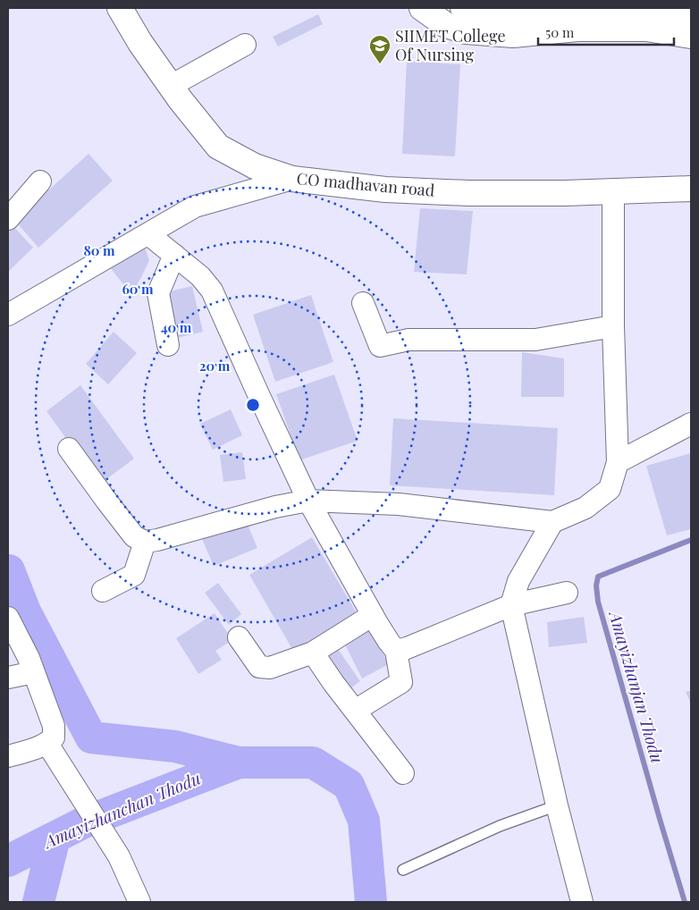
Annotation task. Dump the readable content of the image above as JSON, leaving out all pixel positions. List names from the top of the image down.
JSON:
{
  "streets": {
    "street": ["CO madhavan road"]
  },
  "water": ["Amayizhanjan Thodu", "Amayizhanchan Thodu"],
  "places": {
    "school or university": ["SIIMET College Of Nursing"]
  },
  "scale_bar": "50 m",
  "rings": [
    "80 m",
    "60 m",
    "40 m",
    "20 m"
  ]
}
